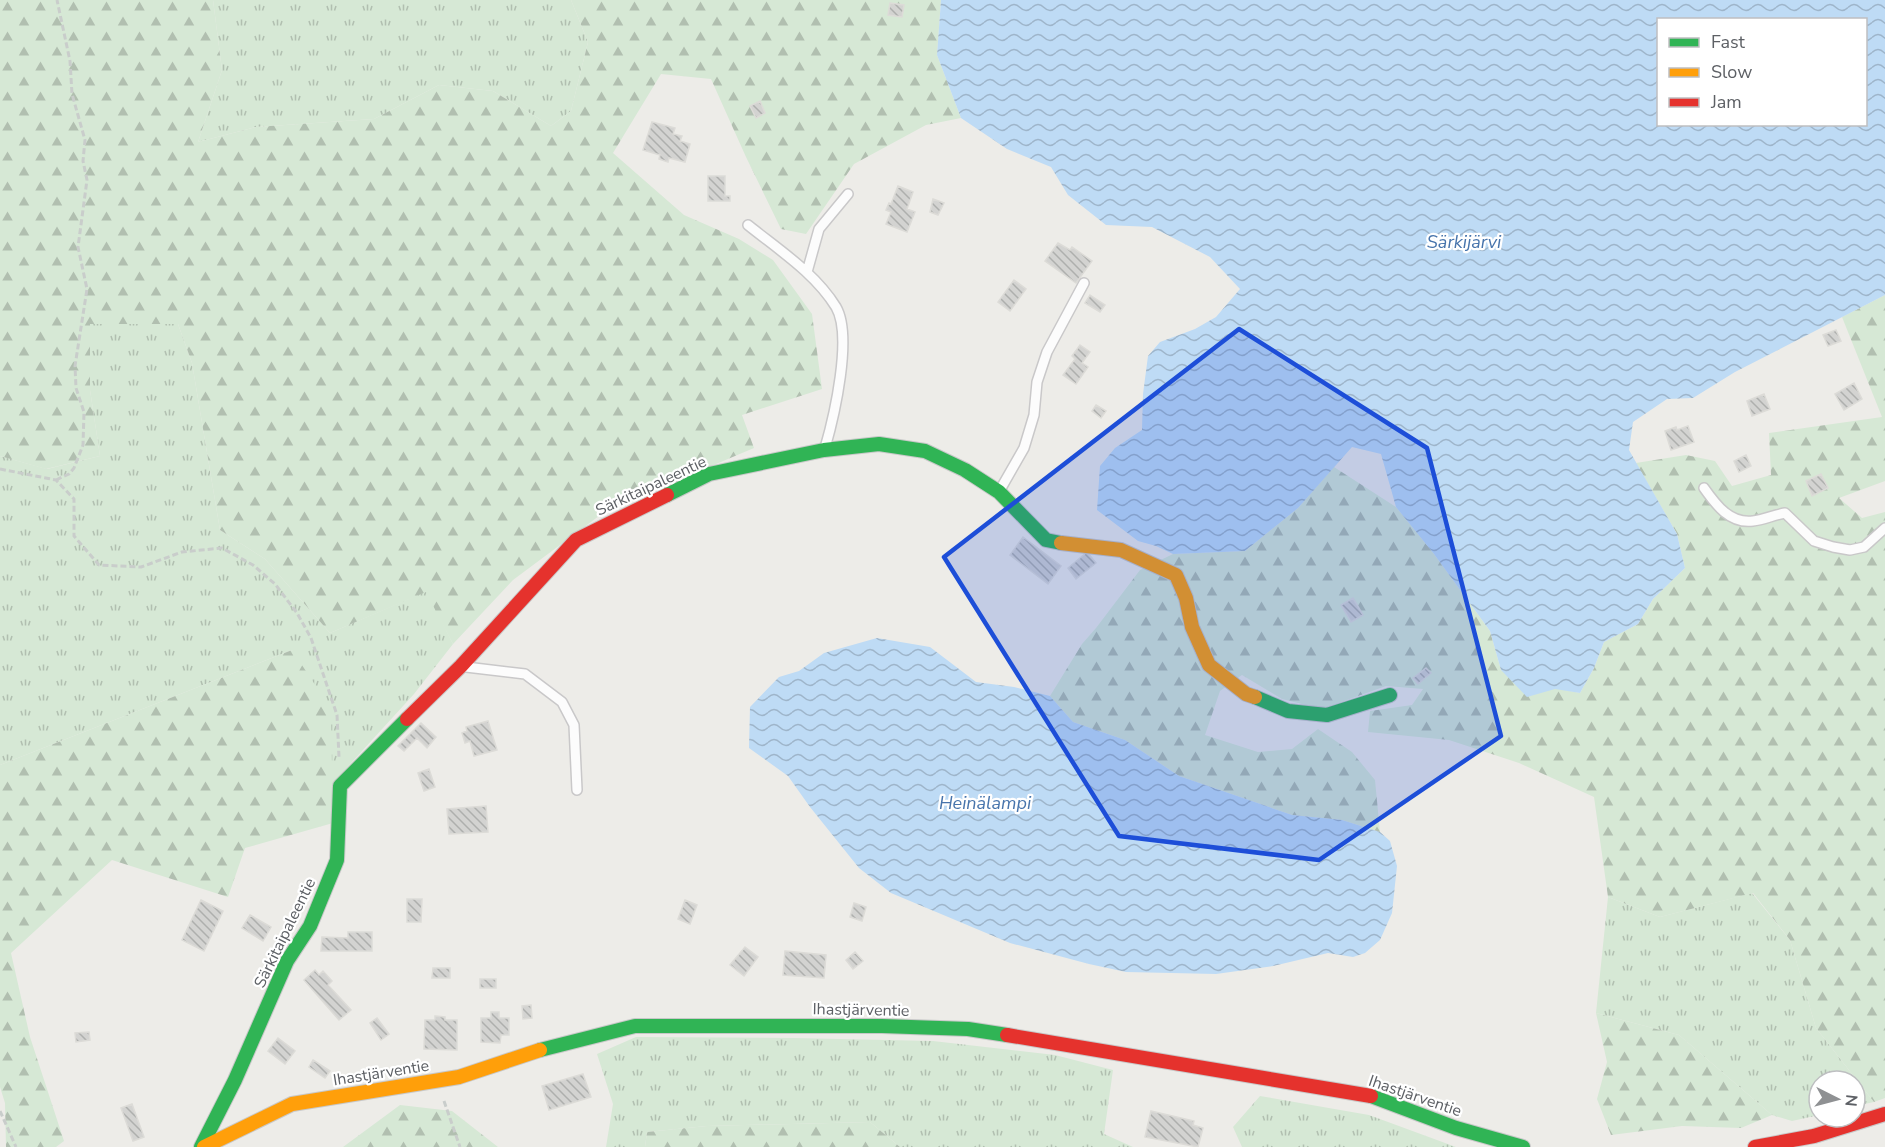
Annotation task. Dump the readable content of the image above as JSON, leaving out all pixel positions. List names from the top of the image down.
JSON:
{
  "streets": {
    "street": ["Särkitaipaleentie", "Ihastjärventie"]
  },
  "crossings": [
    ["Särkitaipaleentie", "Ihastjärventie"]
  ],
  "water": ["Särkijärvi", "Heinälampi"],
  "legend": ["Fast", "Slow", "Jam"],
  "north": "right"
}
